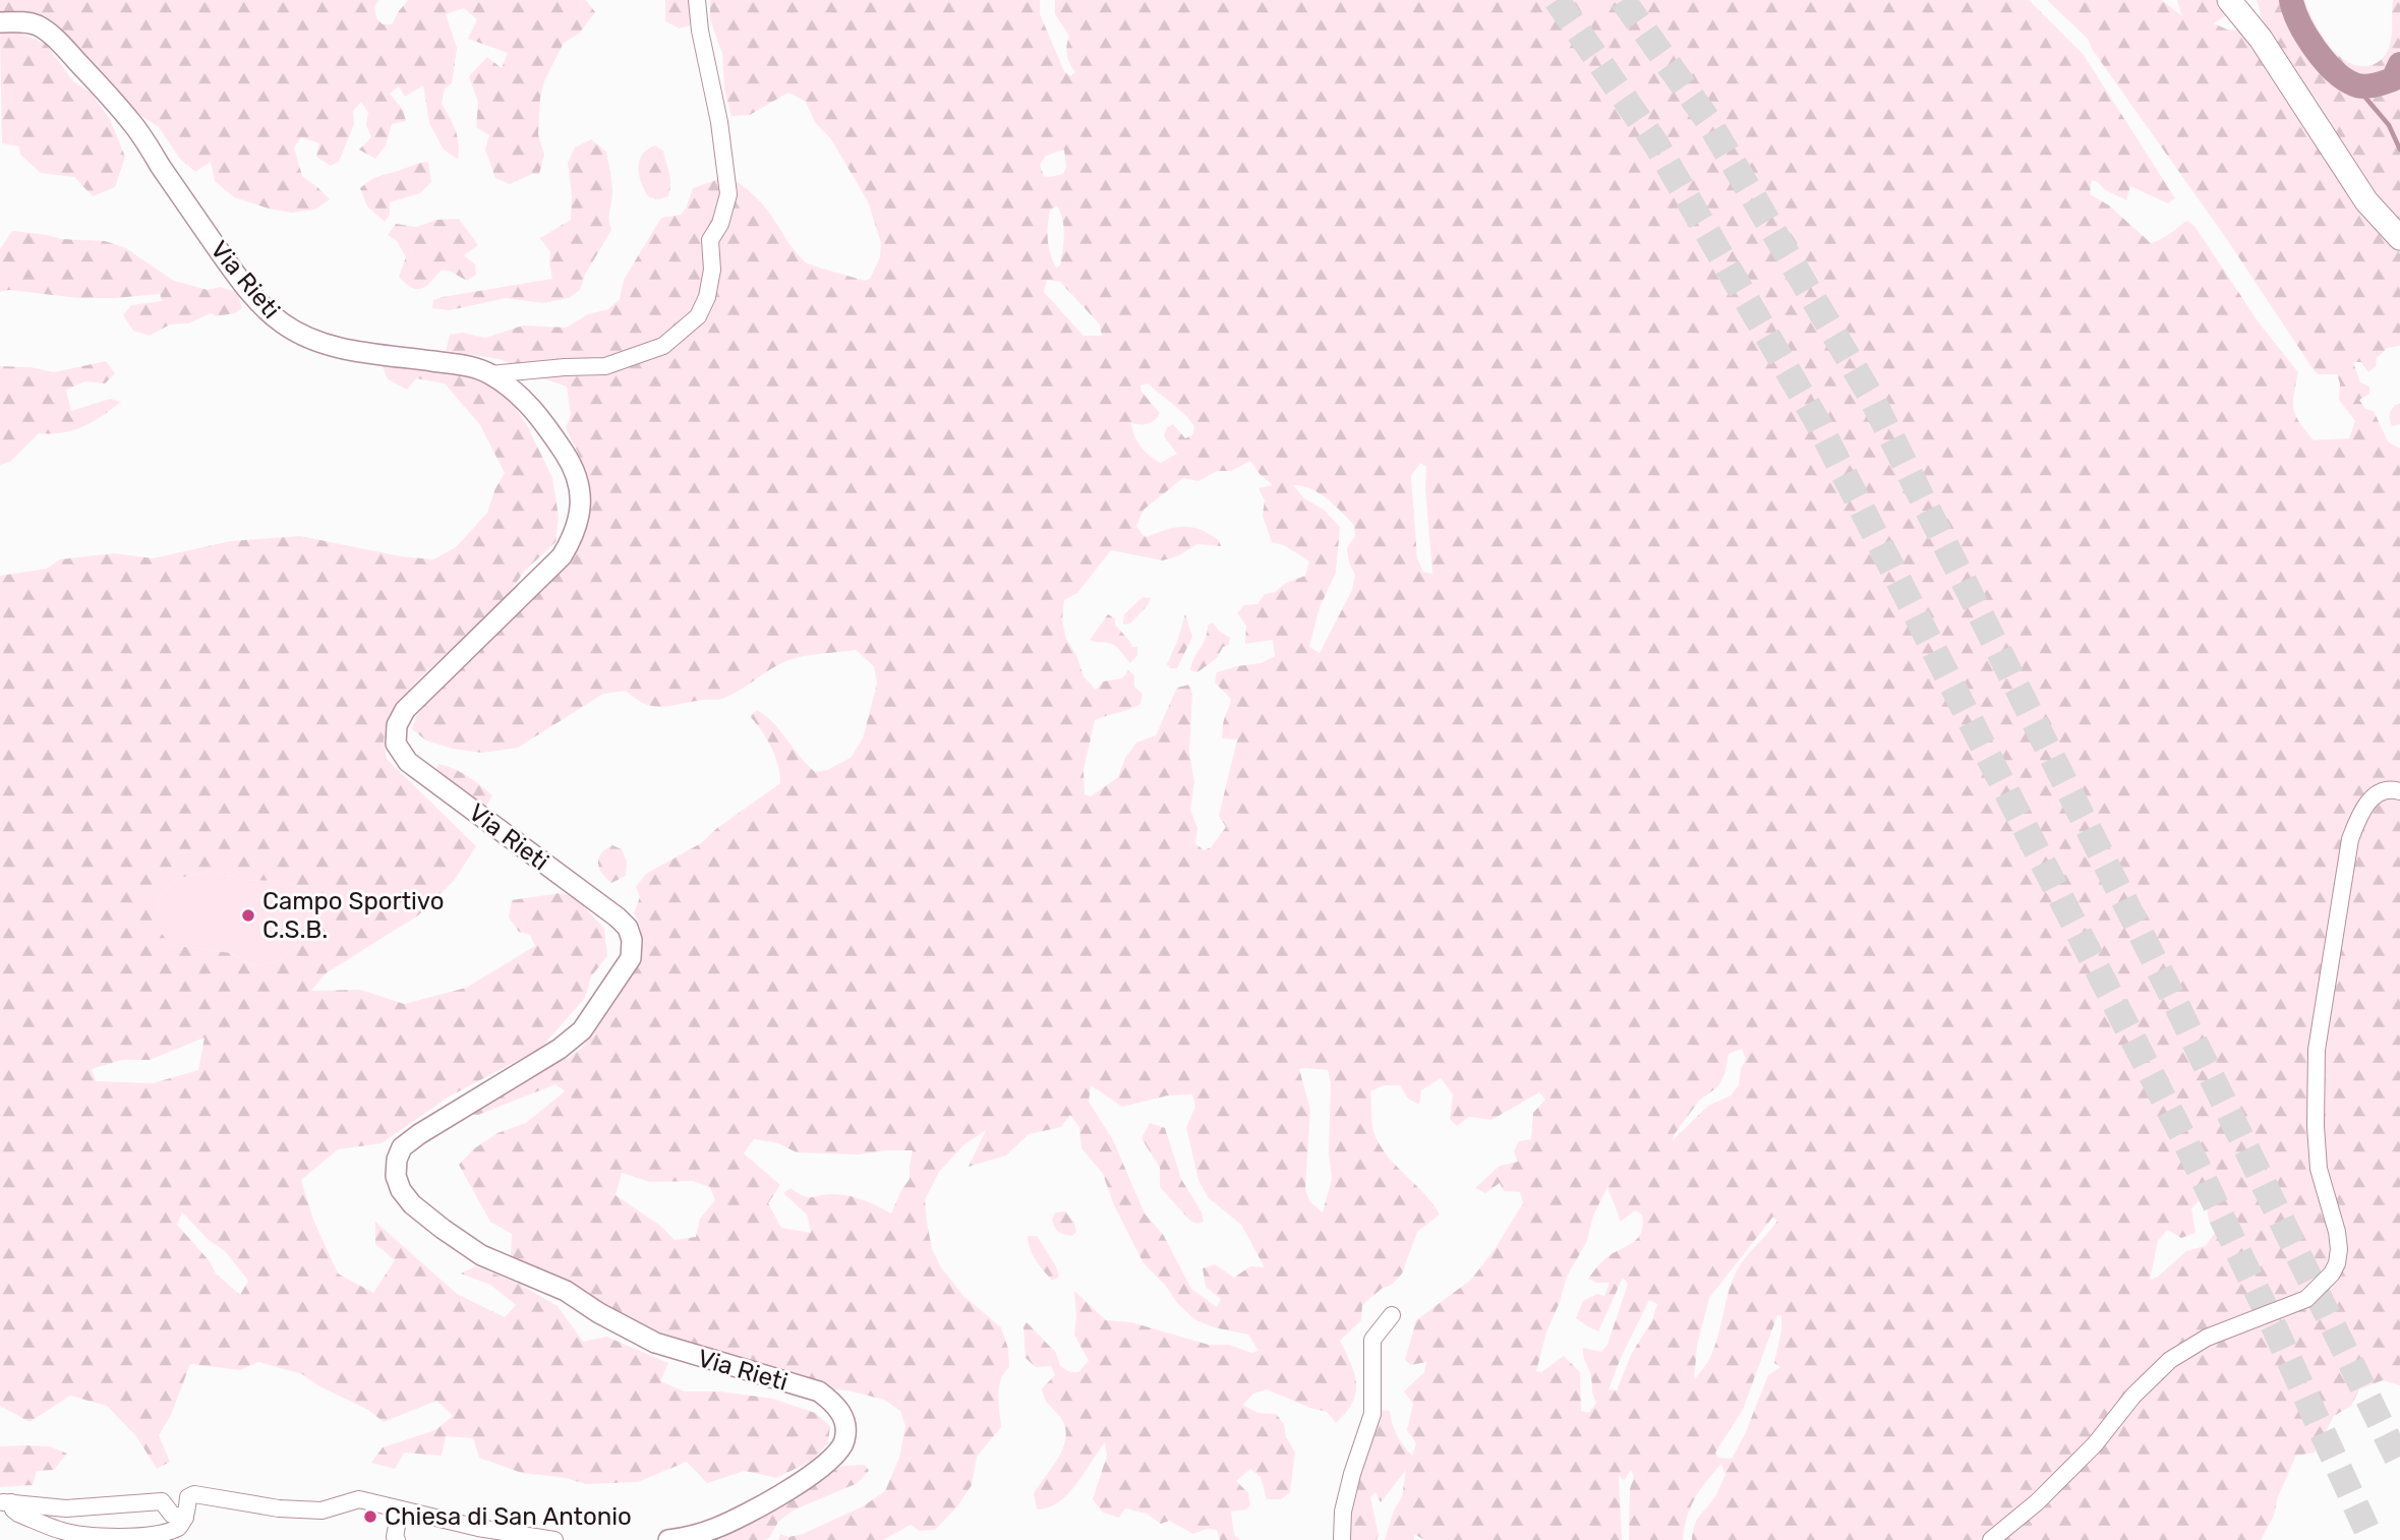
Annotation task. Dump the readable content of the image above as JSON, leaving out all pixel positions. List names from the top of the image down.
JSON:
{
  "streets": {
    "street": ["Via Rieti"]
  },
  "places": ["Campo Sportivo C.S.B.", "Chiesa di San Antonio"]
}
